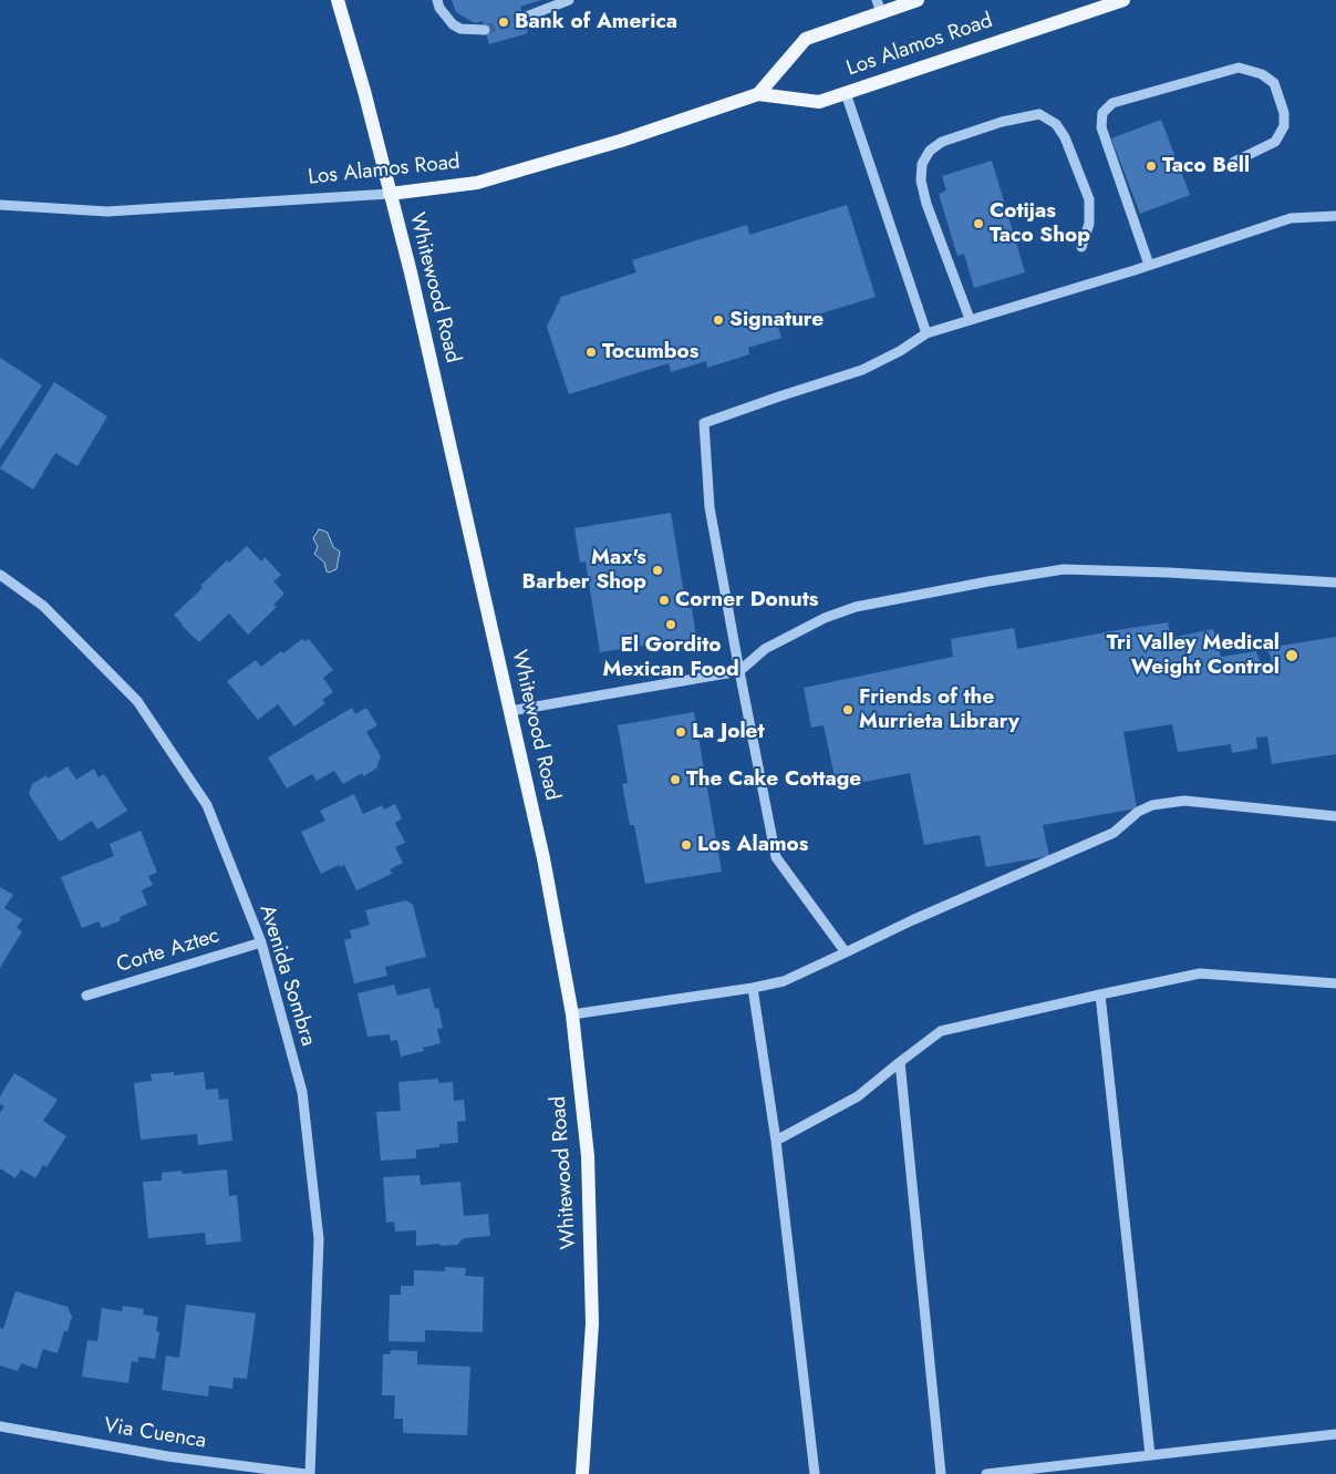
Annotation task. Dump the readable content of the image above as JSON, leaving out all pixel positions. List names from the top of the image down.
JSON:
{
  "streets": {
    "main road": ["Los Alamos Road", "Whitewood Road"],
    "street": ["Corte Aztec", "Avenida Sombra", "Via Cuenca"]
  },
  "crossings": [
    ["Los Alamos Road", "Whitewood Road"],
    ["Corte Aztec", "Avenida Sombra"],
    ["Avenida Sombra", "Via Cuenca"]
  ],
  "places": [
    "Bank of America",
    "Taco Bell",
    "Cotijas Taco Shop",
    "Signature",
    "Tocumbos",
    "Max's Barber Shop",
    "Corner Donuts",
    "El Gordito Mexican Food",
    "Tri Valley Medical Weight Control",
    "Friends of the Murrieta Library",
    "La Jolet",
    "The Cake Cottage",
    "Los Alamos"
  ]
}
